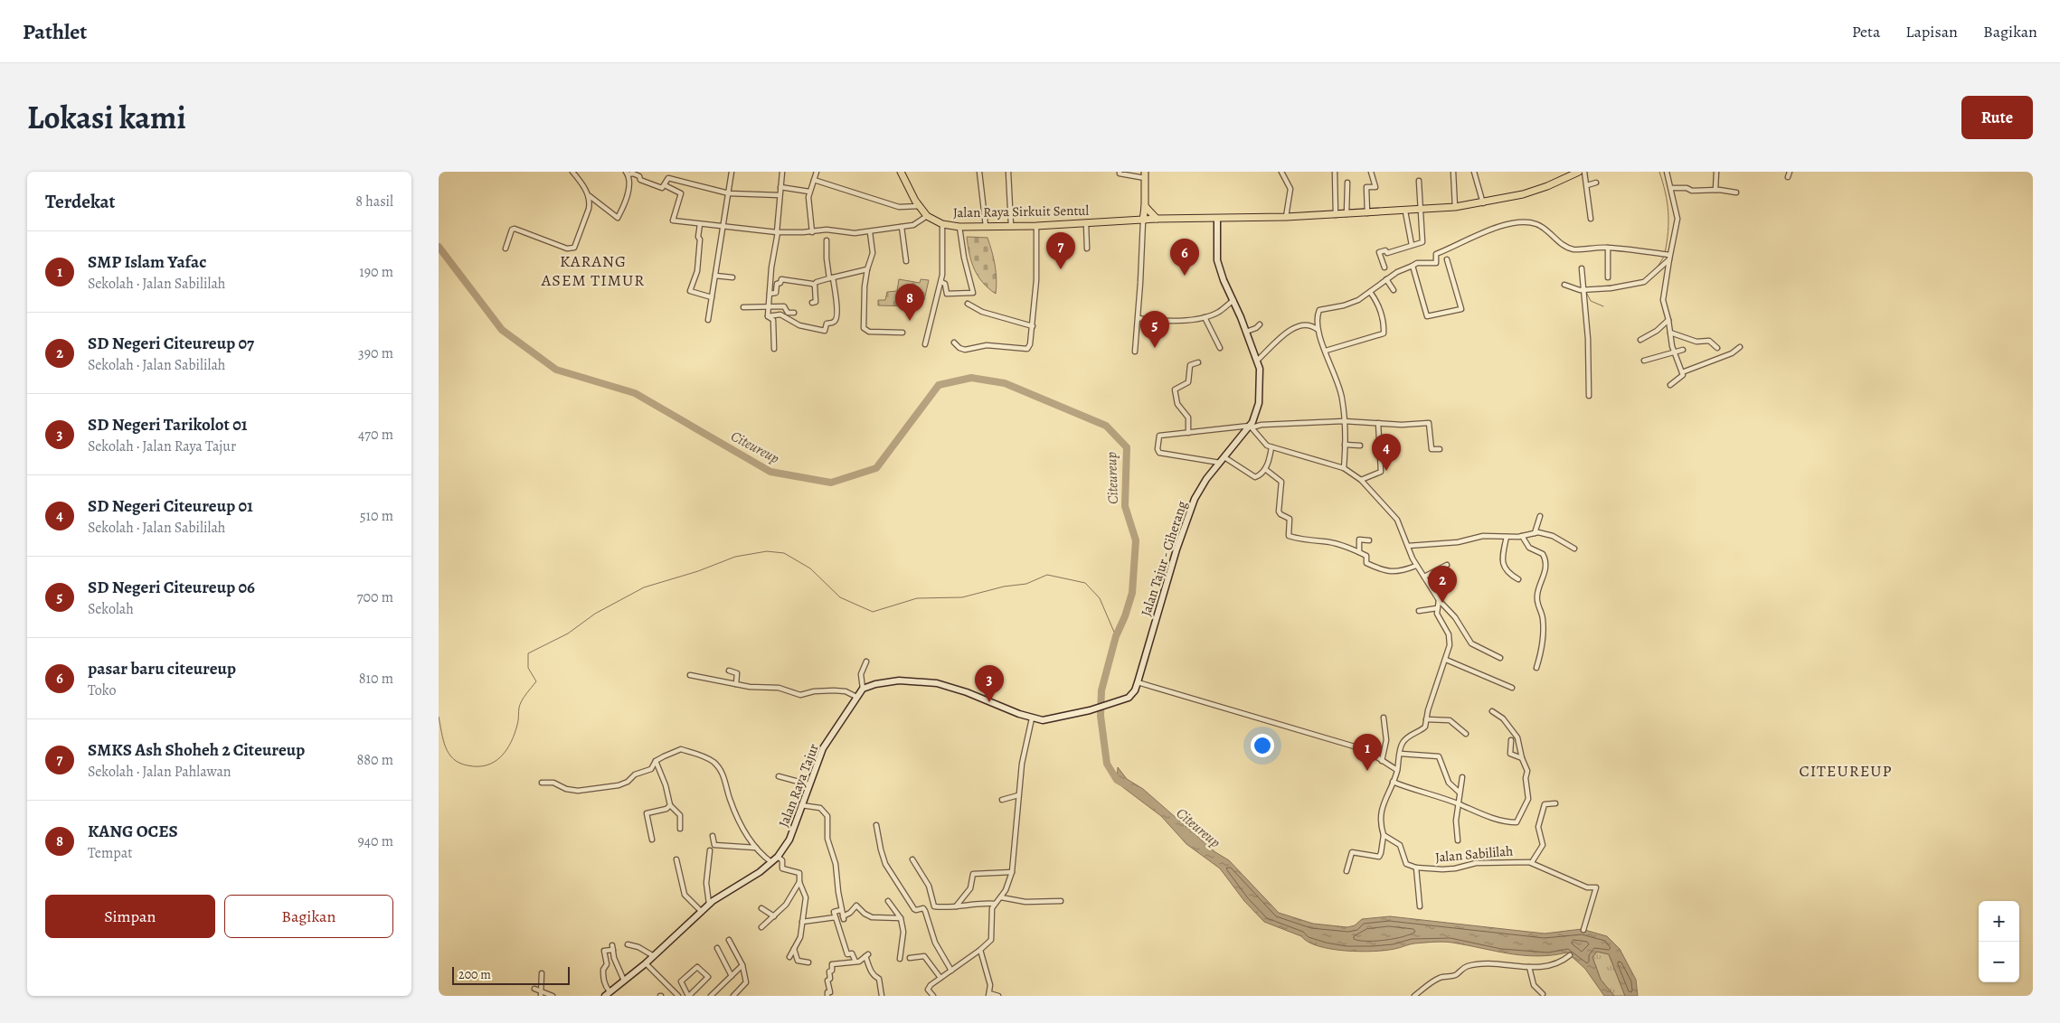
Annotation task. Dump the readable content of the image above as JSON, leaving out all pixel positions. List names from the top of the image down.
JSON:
{
  "streets": {
    "main road": ["Jalan Raya Sirkuit Sentul", "Jalan Tajur - Ciherang", "Jalan Raya Tajur"],
    "street": ["Jalan Sabililah"]
  },
  "crossings": [
    ["Jalan Raya Sirkuit Sentul", "Jalan Tajur - Ciherang"]
  ],
  "districts": ["KARANG ASEM TIMUR", "CITEUREUP"],
  "water": ["Citeureup"],
  "scale_bar": "200 m",
  "page": {
    "header": "Pathlet",
    "nav": ["Peta", "Lapisan", "Bagikan"],
    "title": "Lokasi kami",
    "buttons": [
      "Rute",
      ["Simpan", "Bagikan"]
    ],
    "heading": ["Terdekat", "8 hasil"],
    "list": [
      {
        "mark": "1",
        "name": "SMP Islam Yafac",
        "note": "Sekolah · Jalan Sabililah",
        "value": "190 m"
      },
      {
        "mark": "2",
        "name": "SD Negeri Citeureup 07",
        "note": "Sekolah · Jalan Sabililah",
        "value": "390 m"
      },
      {
        "mark": "3",
        "name": "SD Negeri Tarikolot 01",
        "note": "Sekolah · Jalan Raya Tajur",
        "value": "470 m"
      },
      {
        "mark": "4",
        "name": "SD Negeri Citeureup 01",
        "note": "Sekolah · Jalan Sabililah",
        "value": "510 m"
      },
      {
        "mark": "5",
        "name": "SD Negeri Citeureup 06",
        "note": "Sekolah",
        "value": "700 m"
      },
      {
        "mark": "6",
        "name": "pasar baru citeureup",
        "note": "Toko",
        "value": "810 m"
      },
      {
        "mark": "7",
        "name": "SMKS Ash Shoheh 2 Citeureup",
        "note": "Sekolah · Jalan Pahlawan",
        "value": "880 m"
      },
      {
        "mark": "8",
        "name": "KANG OCES",
        "note": "Tempat",
        "value": "940 m"
      }
    ],
    "pins": [
      "7",
      "6",
      "8",
      "5",
      "4",
      "2",
      "3",
      "1"
    ],
    "map_buttons": ["+", "−"],
    "scale": "200 m"
  }
}
